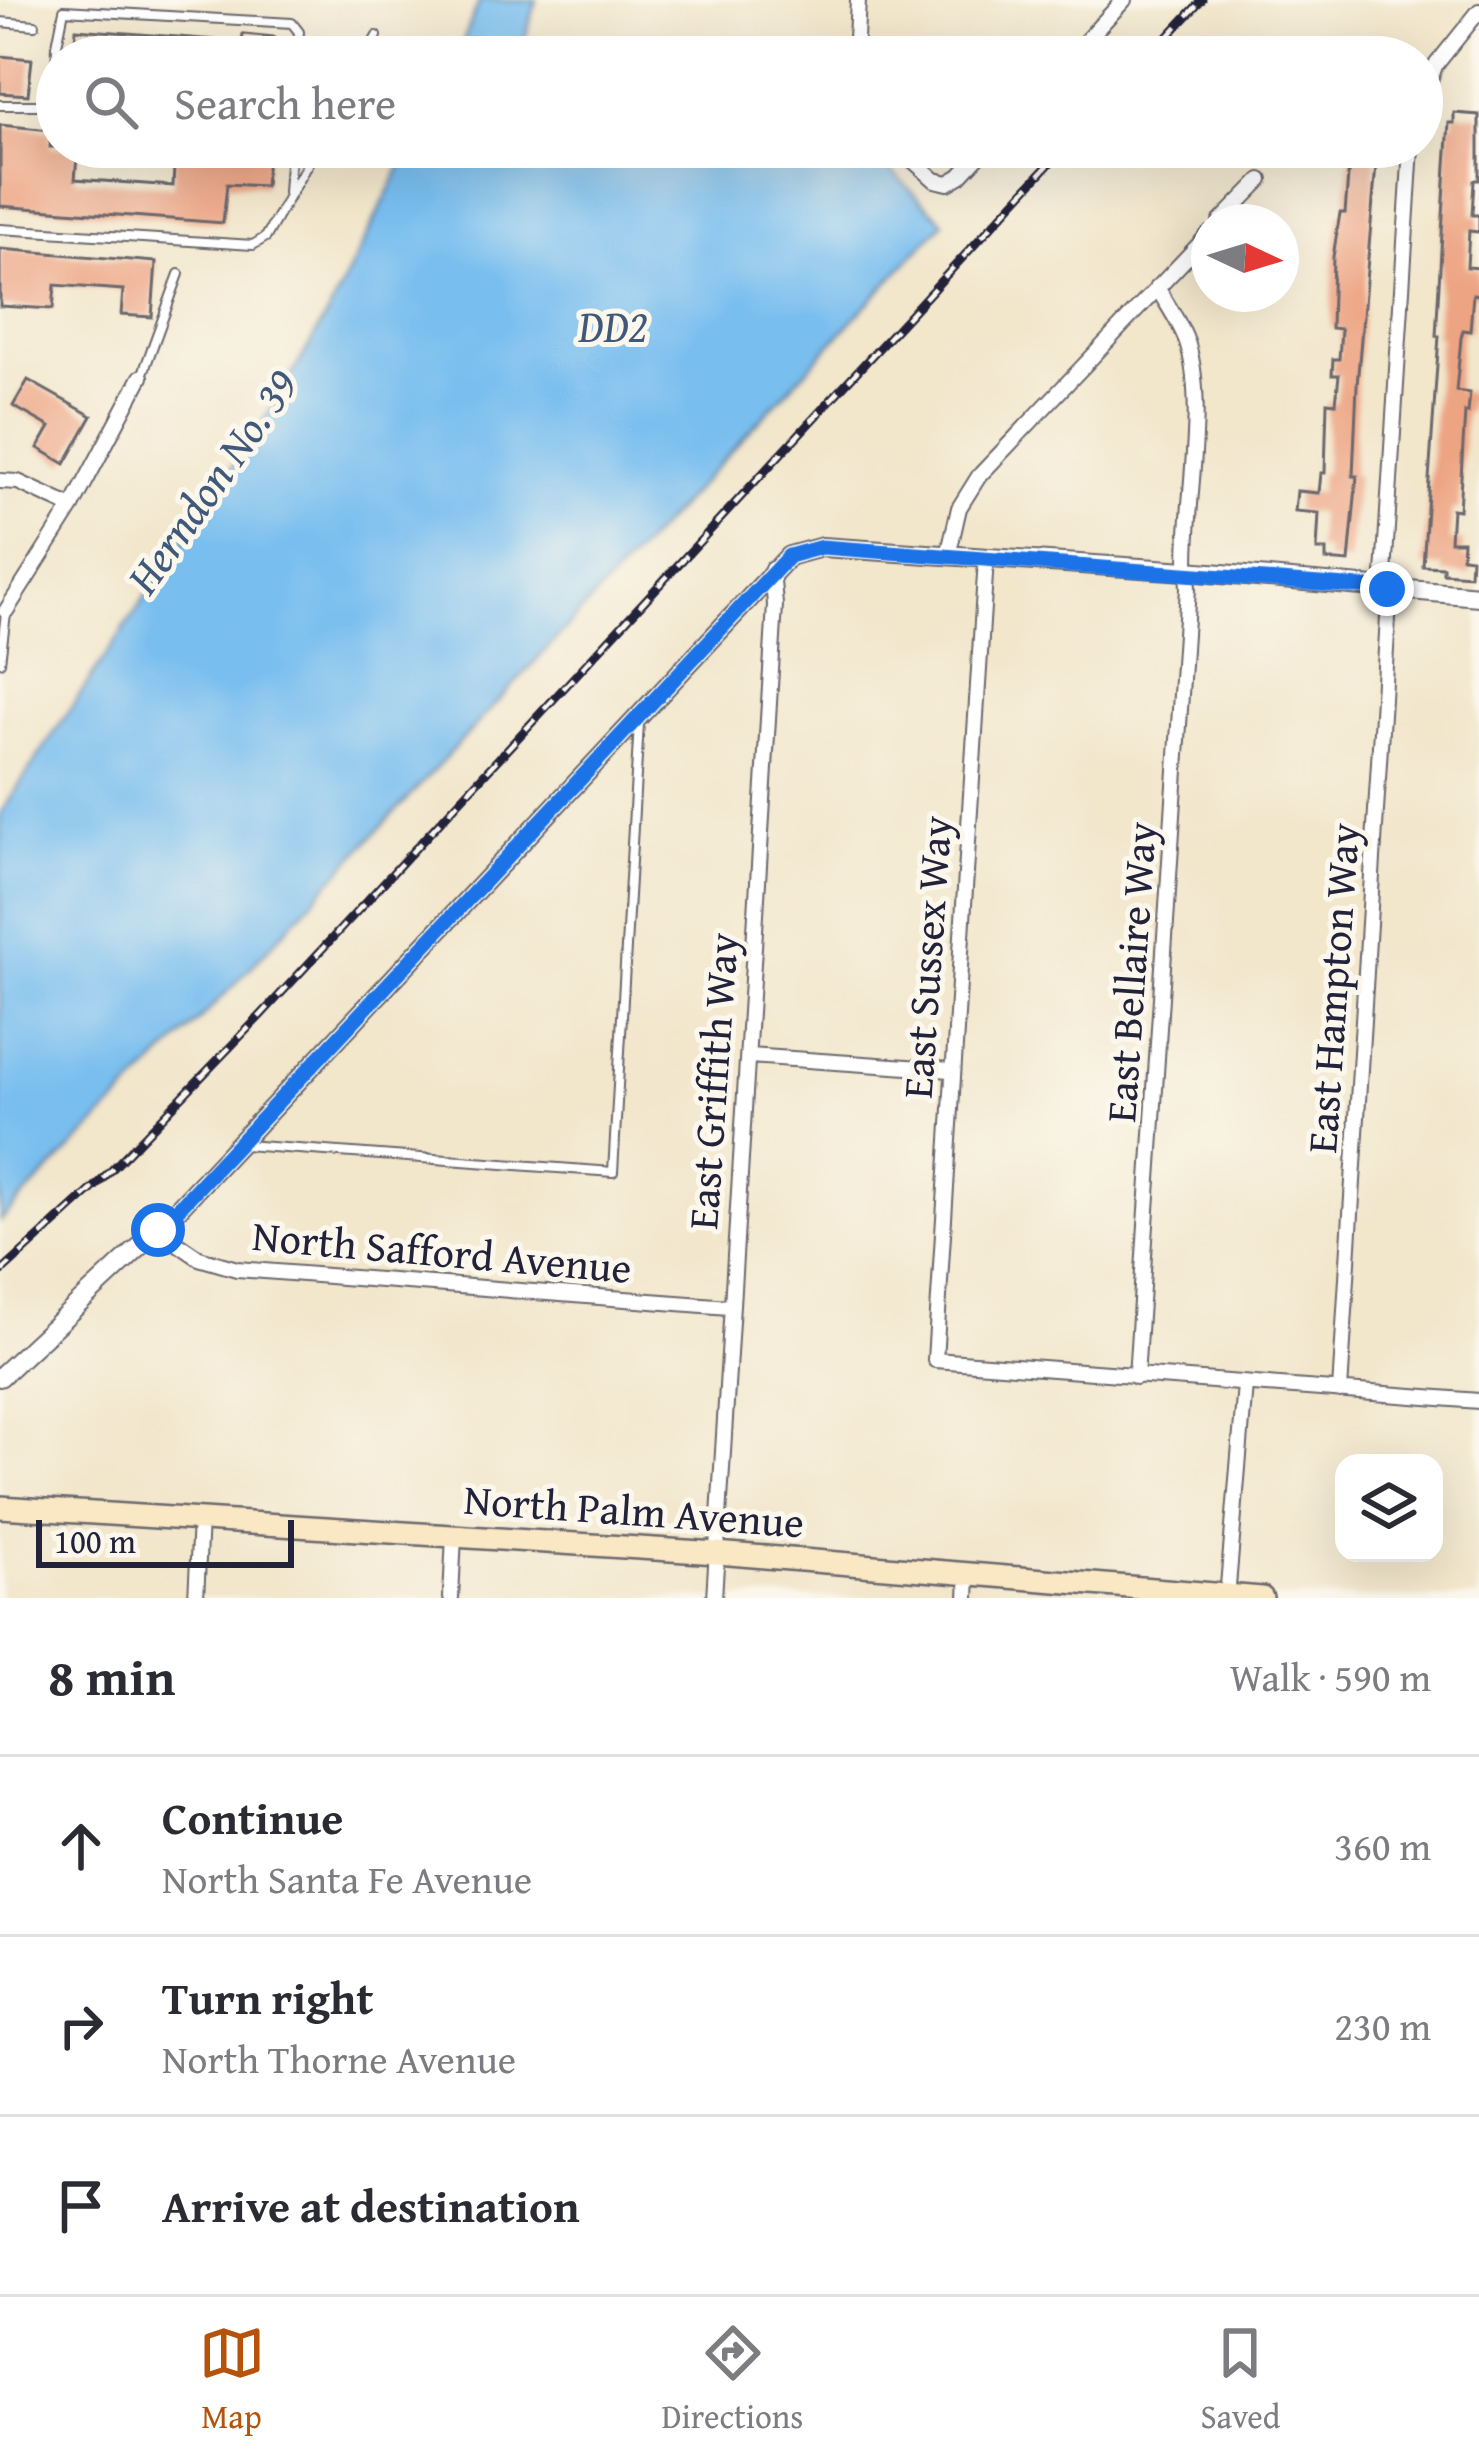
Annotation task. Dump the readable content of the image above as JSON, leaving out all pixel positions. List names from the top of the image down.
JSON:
{
  "streets": {
    "main road": ["North Palm Avenue"],
    "street": [
      "East Sussex Way",
      "East Bellaire Way",
      "East Hampton Way",
      "East Griffith Way",
      "North Safford Avenue"
    ]
  },
  "crossings": [
    ["East Sussex Way", "East Bellaire Way"],
    ["East Griffith Way", "North Safford Avenue"],
    ["East Griffith Way", "North Palm Avenue"]
  ],
  "water": ["DD2", "Herndon No. 39"],
  "scale_bar": "100 m",
  "north": "right",
  "page": {
    "search": "Search here",
    "scale": "100 m",
    "heading": ["8 min", "Walk · 590 m"],
    "list": [
      ["Continue", "North Santa Fe Avenue", "360 m"],
      ["Turn right", "North Thorne Avenue", "230 m"],
      "Arrive at destination"
    ],
    "nav": ["Map", "Directions", "Saved"]
  }
}
